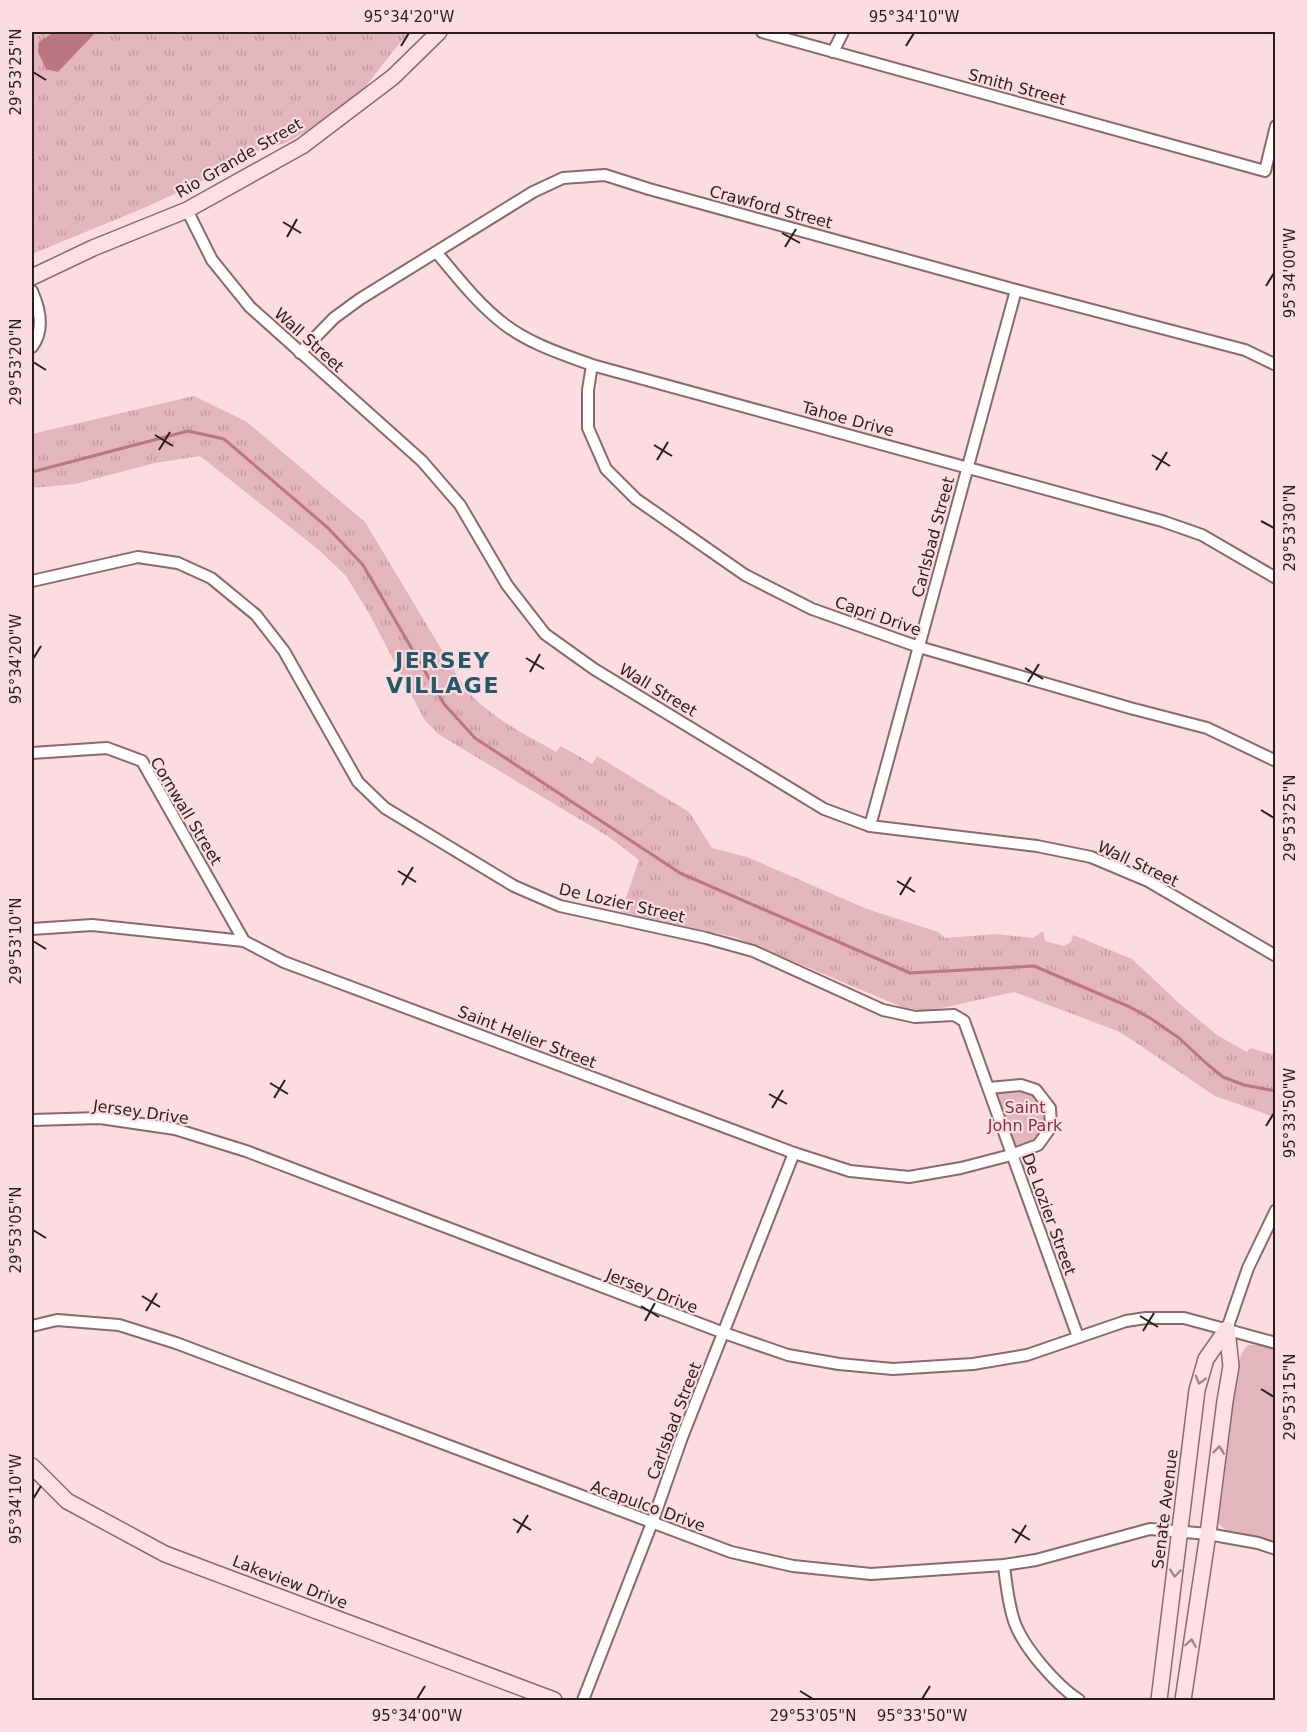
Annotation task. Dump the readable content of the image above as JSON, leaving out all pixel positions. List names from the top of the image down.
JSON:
{
  "streets": {
    "street": [
      "Smith Street",
      "Rio Grande Street",
      "Crawford Street",
      "Wall Street",
      "Tahoe Drive",
      "Carlsbad Street",
      "Capri Drive",
      "Cornwall Street",
      "De Lozier Street",
      "Saint Helier Street",
      "Jersey Drive",
      "Acapulco Drive",
      "Senate Avenue",
      "Lakeview Drive"
    ]
  },
  "crossings": [
    ["Rio Grande Street", "Wall Street"],
    ["Crawford Street", "Wall Street"],
    ["Crawford Street", "Tahoe Drive"],
    ["Crawford Street", "Carlsbad Street"],
    ["Wall Street", "Carlsbad Street"],
    ["Tahoe Drive", "Carlsbad Street"],
    ["Tahoe Drive", "Capri Drive"],
    ["Carlsbad Street", "Capri Drive"],
    ["Carlsbad Street", "Saint Helier Street"],
    ["Carlsbad Street", "Jersey Drive"],
    ["Carlsbad Street", "Acapulco Drive"],
    ["Cornwall Street", "Saint Helier Street"],
    ["De Lozier Street", "Saint Helier Street"],
    ["De Lozier Street", "Jersey Drive"],
    ["Jersey Drive", "Senate Avenue"],
    ["Acapulco Drive", "Senate Avenue"]
  ],
  "districts": ["JERSEY VILLAGE"],
  "parks": ["Saint John Park"],
  "coordinates": [
    "95°34'20\"W",
    "95°34'10\"W",
    "29°53'25\"N",
    "95°34'00\"W",
    "29°53'20\"N",
    "29°53'30\"N",
    "29°53'10\"N",
    "95°33'50\"W",
    "29°53'05\"N",
    "29°53'15\"N"
  ]
}
